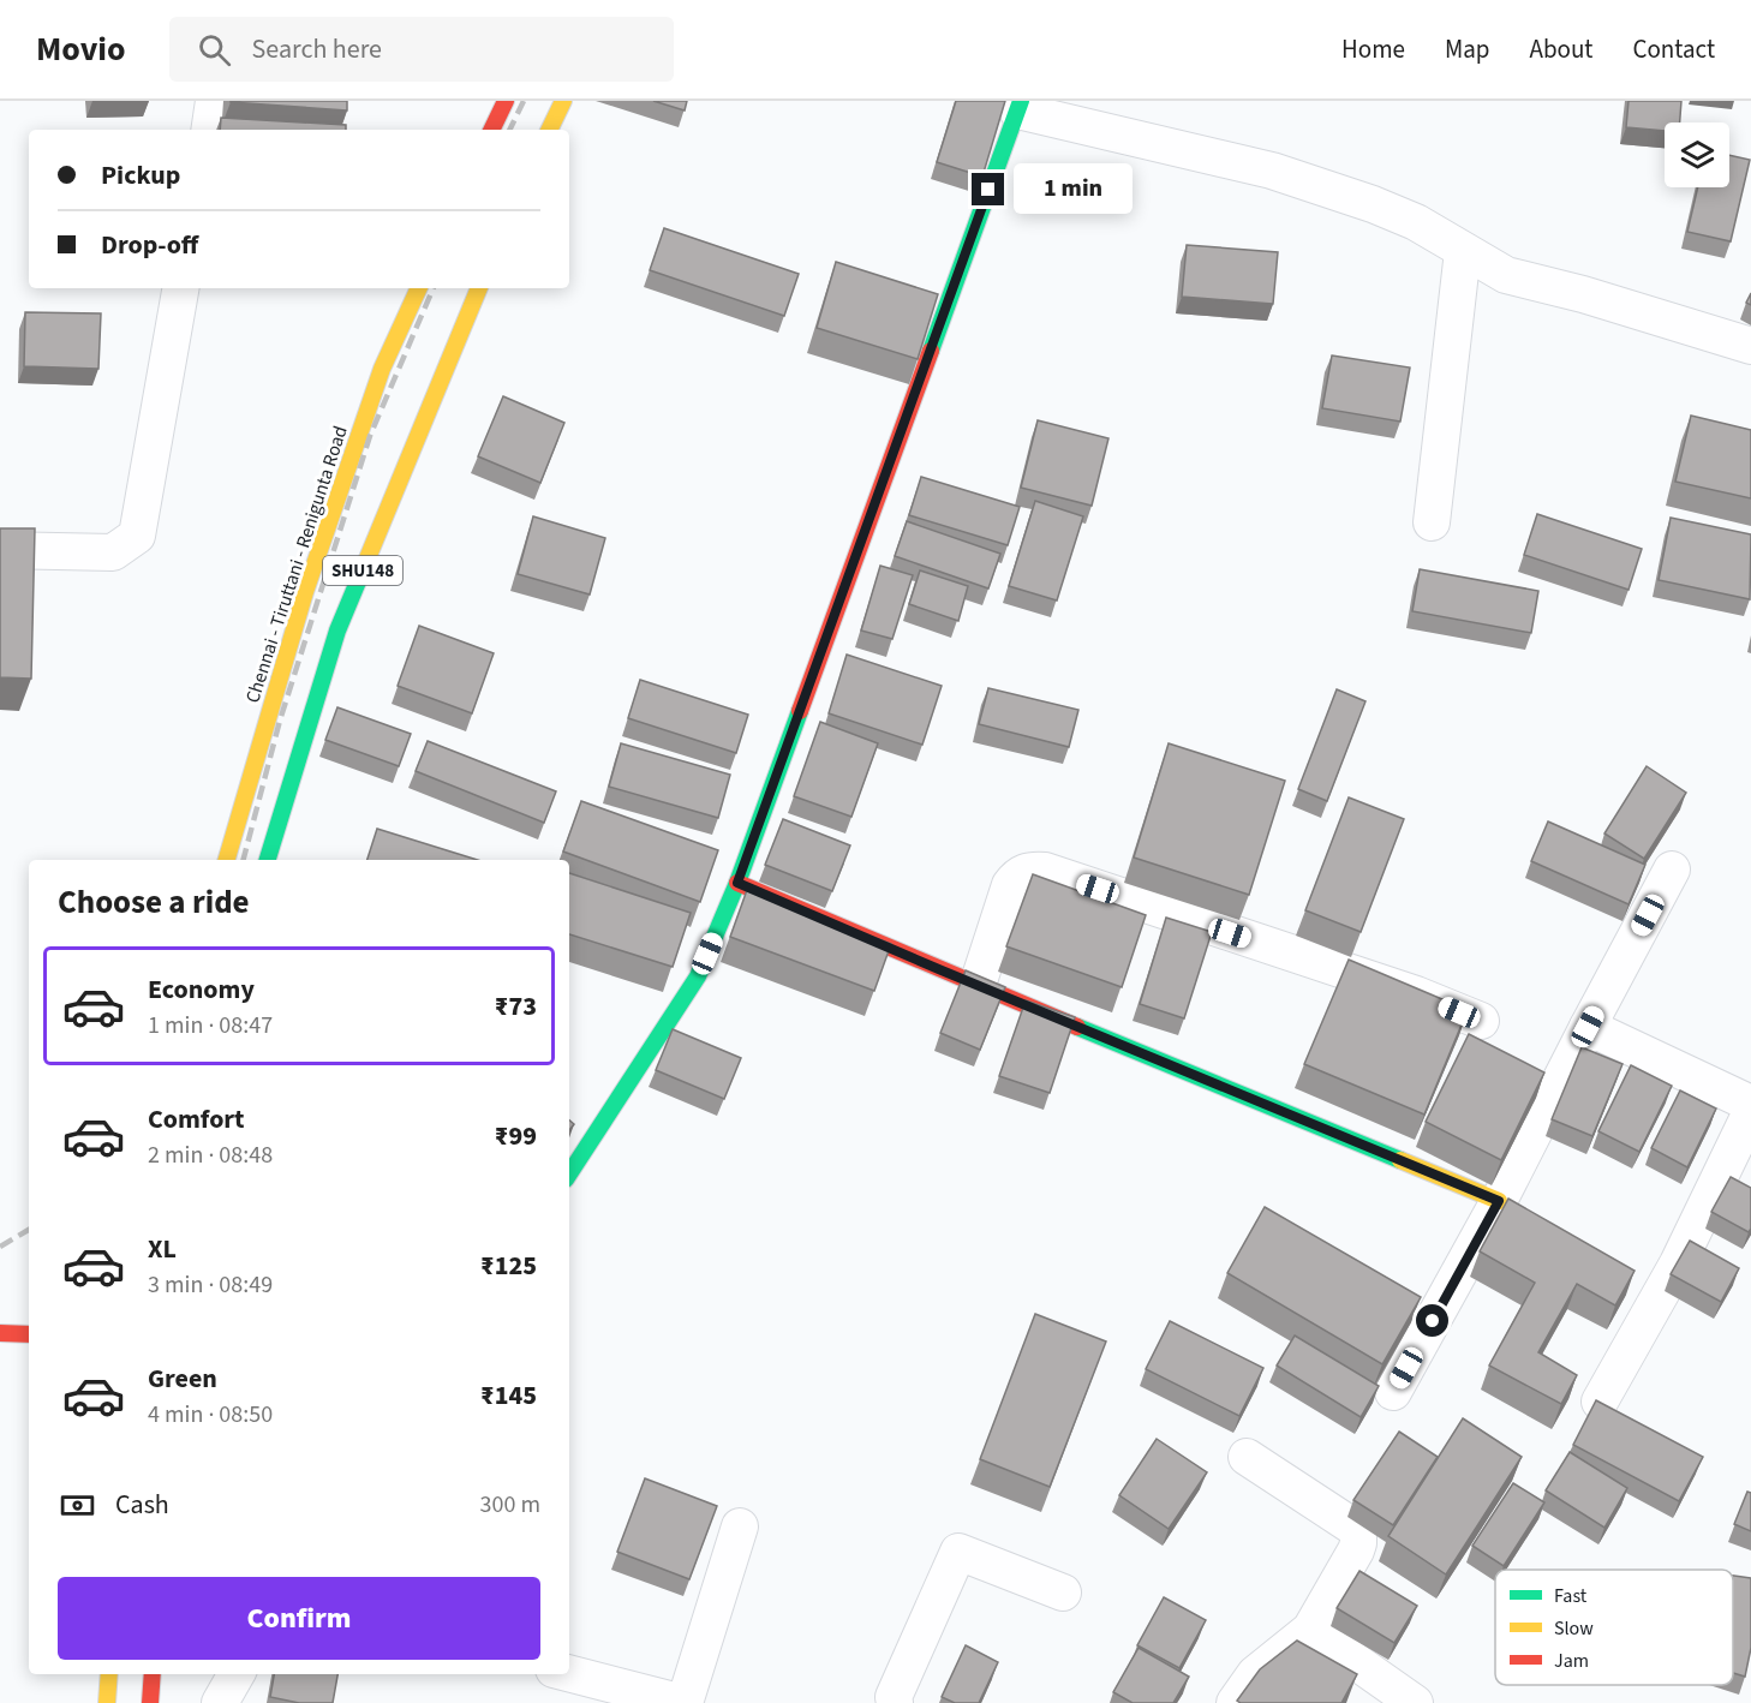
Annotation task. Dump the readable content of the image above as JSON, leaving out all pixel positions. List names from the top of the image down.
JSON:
{
  "streets": {
    "street": ["Chennai - Tiruttani - Renigunta Road", "SHU148"]
  },
  "legend": ["Fast", "Slow", "Jam"],
  "page": {
    "header": "Movio",
    "search": "Search here",
    "nav": [
      "Home",
      "Map",
      "About",
      "Contact"
    ],
    "banner": ["Pickup", "Drop-off"],
    "bubble": "1 min",
    "heading": "Choose a ride",
    "list": [
      {
        "name": "Economy",
        "note": "1 min · 08:47",
        "value": "₹73"
      },
      {
        "name": "Comfort",
        "note": "2 min · 08:48",
        "value": "₹99"
      },
      {
        "name": "XL",
        "note": "3 min · 08:49",
        "value": "₹125"
      },
      {
        "name": "Green",
        "note": "4 min · 08:50",
        "value": "₹145"
      }
    ],
    "pay": ["Cash", "300 m"],
    "buttons": "Confirm"
  }
}
